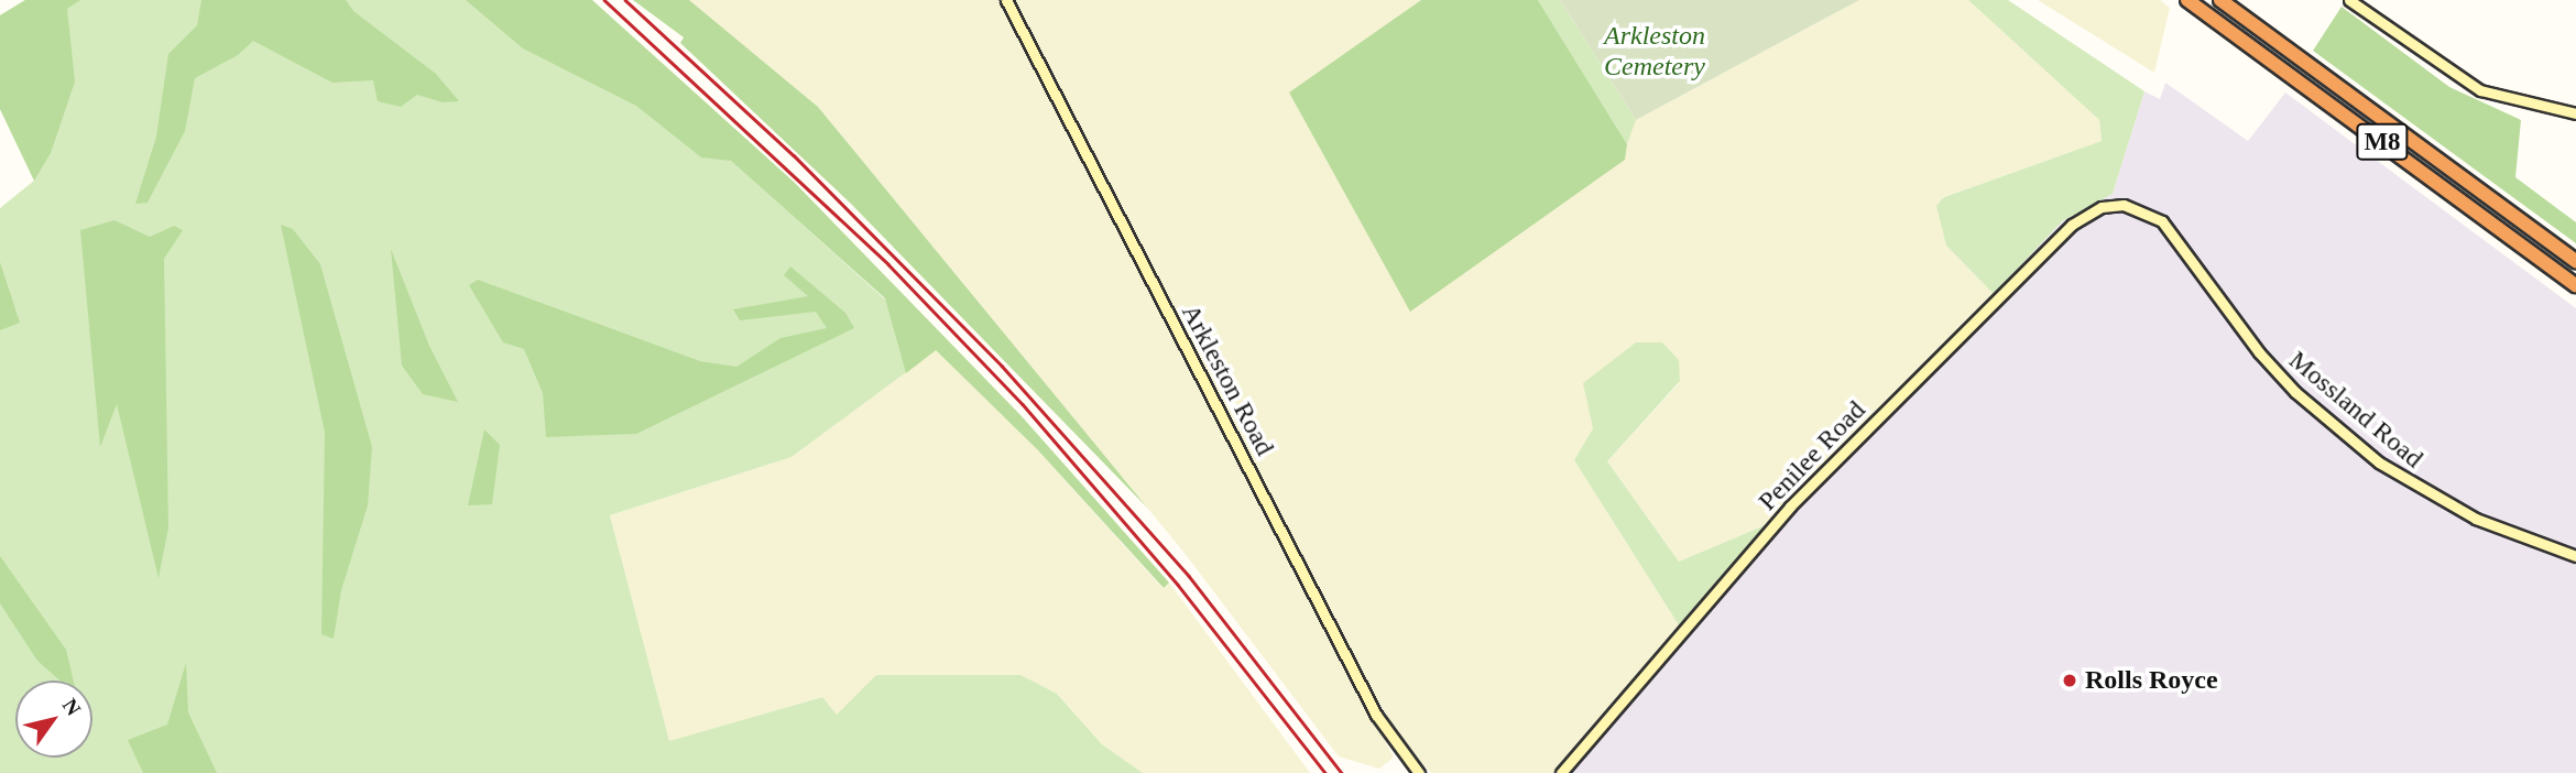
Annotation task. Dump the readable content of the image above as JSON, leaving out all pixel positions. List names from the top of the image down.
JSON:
{
  "streets": {
    "highway": ["M8"],
    "street": ["Arkleston Road", "Mossland Road", "Penilee Road"]
  },
  "crossings": [
    ["Mossland Road", "Penilee Road"]
  ],
  "parks": ["Arkleston Cemetery"],
  "places": ["Rolls Royce"],
  "north": "top right"
}
